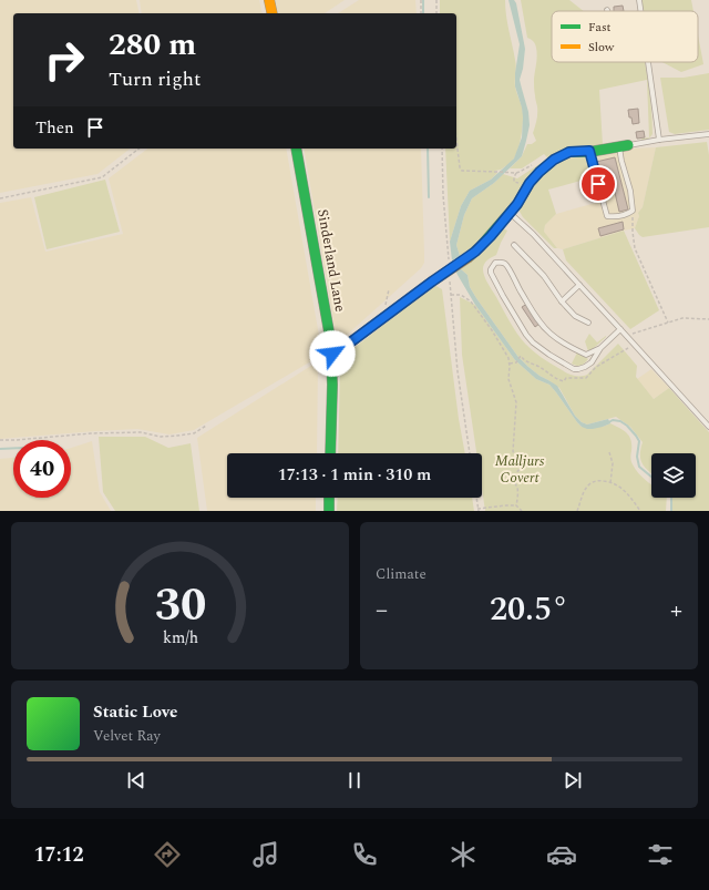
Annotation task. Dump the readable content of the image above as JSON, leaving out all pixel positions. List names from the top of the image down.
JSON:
{
  "streets": {
    "street": ["Sinderland Lane"]
  },
  "parks": ["Malljurs Covert"],
  "legend": ["Fast", "Slow"],
  "page": {
    "turn": ["280 m", "Turn right"],
    "then": "Then",
    "limit": "40",
    "trip": "17:13 · 1 min · 310 m",
    "tile": "Climate",
    "heat": ["−", "20.5°", "+"],
    "song": ["Static Love", "Velvet Ray"],
    "tabs": "17:12",
    "gauge": ["30", "km/h"]
  }
}
